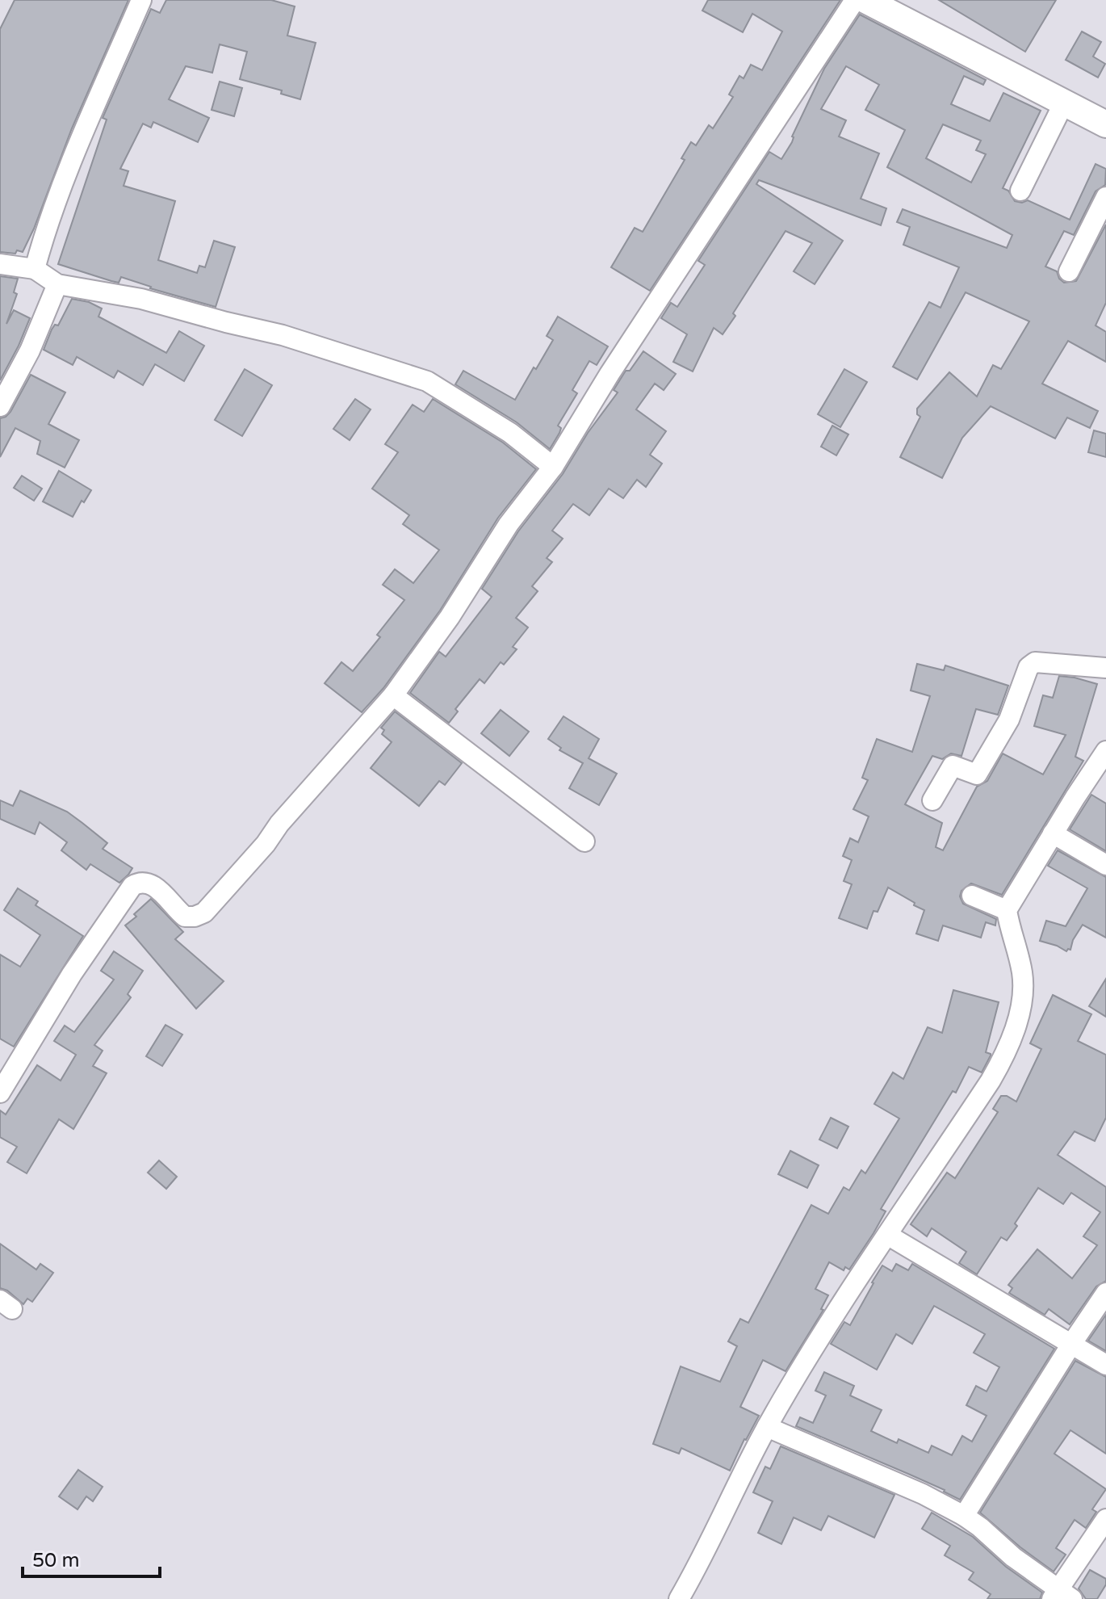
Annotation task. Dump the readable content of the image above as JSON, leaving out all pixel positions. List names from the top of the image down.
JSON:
{
  "scale_bar": "50 m"
}
